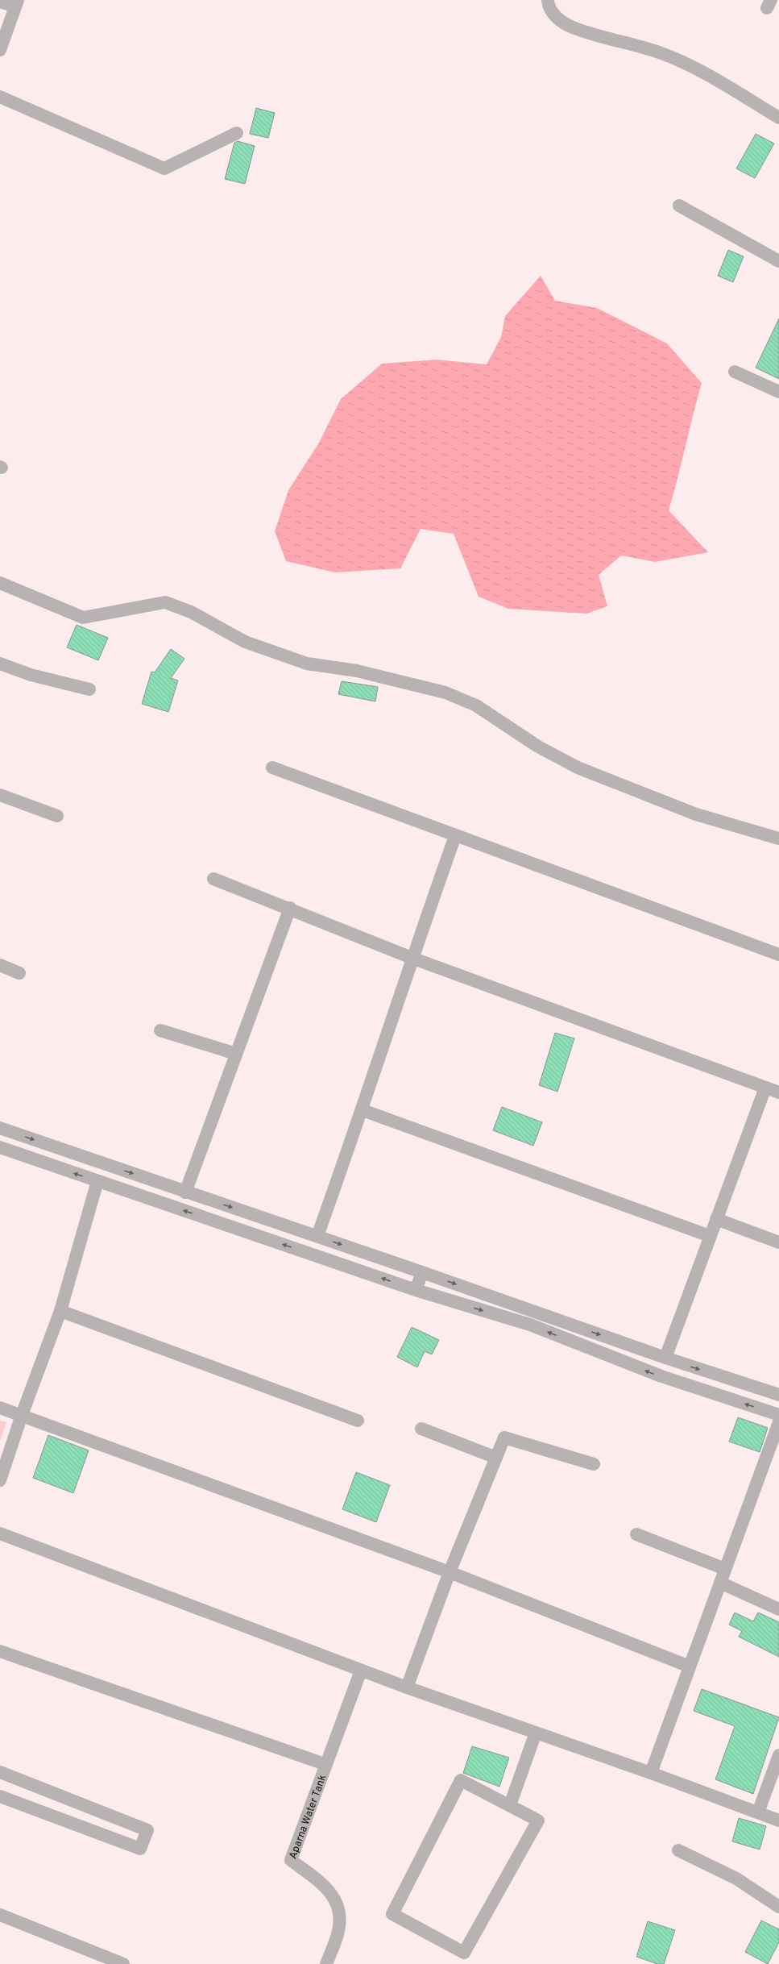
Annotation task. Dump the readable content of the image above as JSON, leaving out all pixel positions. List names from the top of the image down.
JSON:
{
  "streets": {
    "street": ["Aparna Water Tank"]
  }
}
